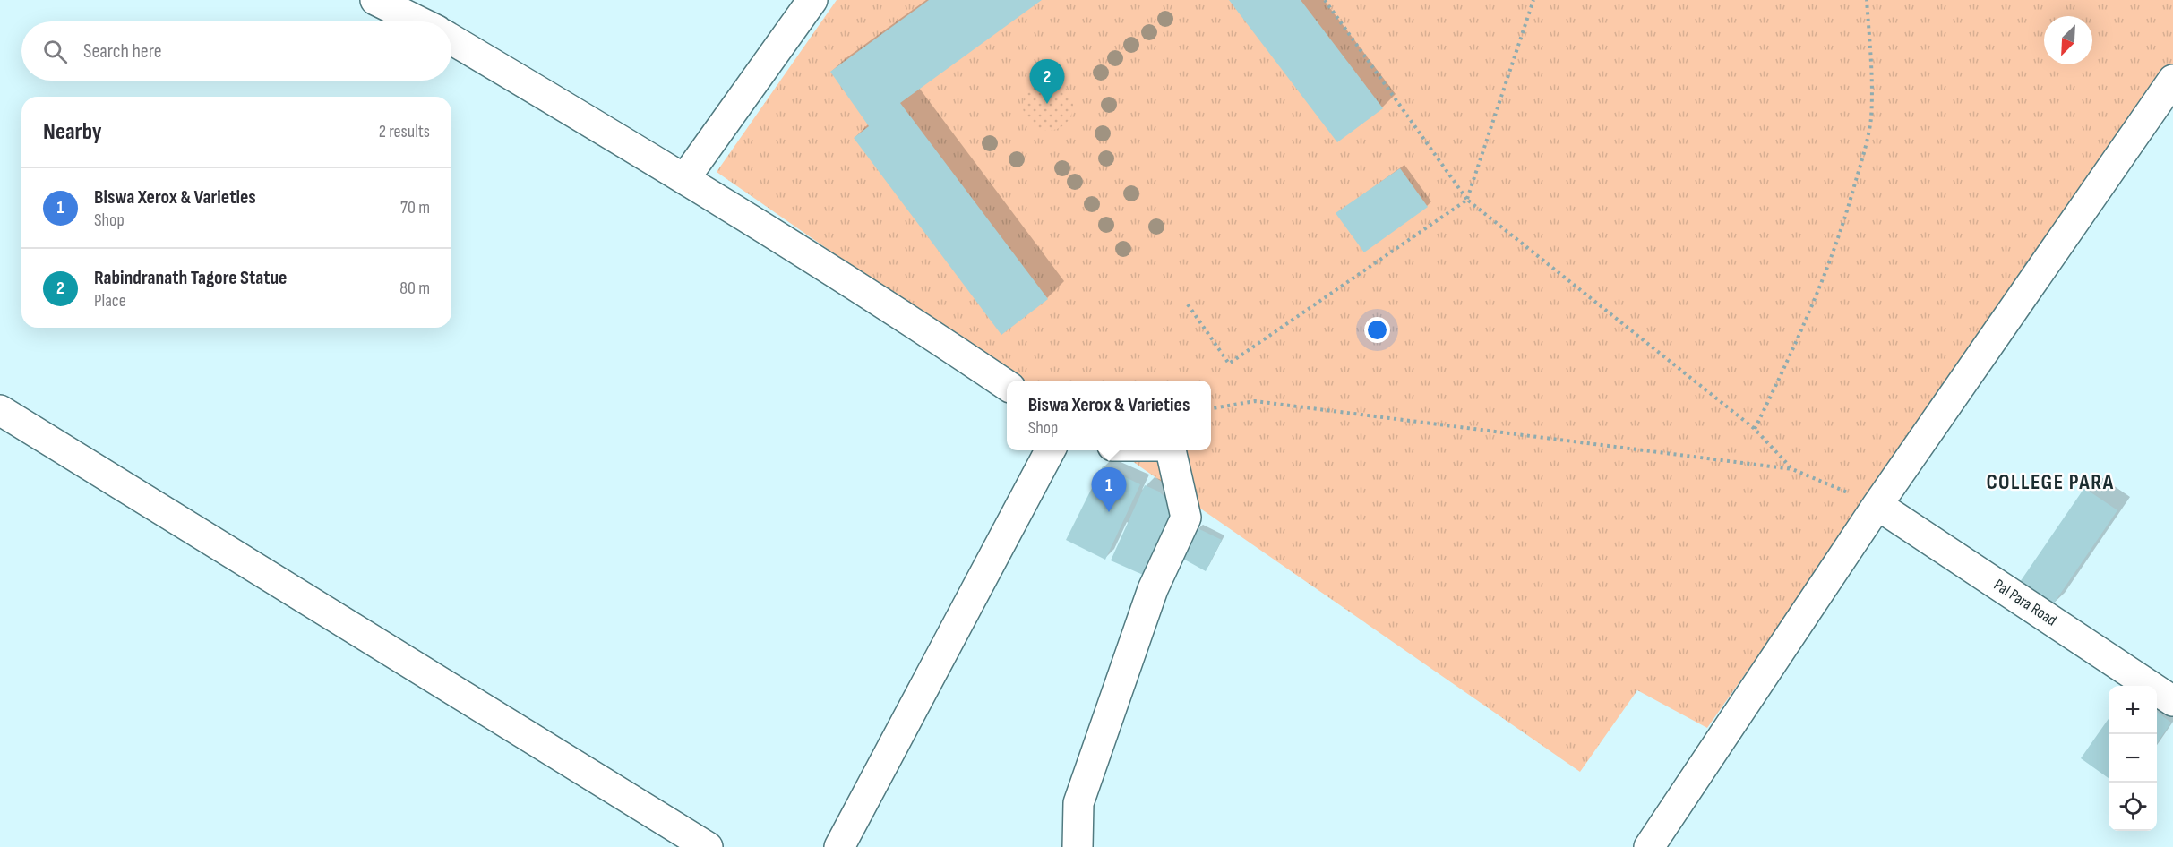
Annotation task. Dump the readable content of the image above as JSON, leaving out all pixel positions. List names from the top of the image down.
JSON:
{
  "streets": {
    "street": ["Pal Para Road"]
  },
  "districts": ["COLLEGE PARA"],
  "north": "bottom left",
  "page": {
    "search": "Search here",
    "pins": ["2", "1"],
    "heading": ["Nearby", "2 results"],
    "list": [
      {
        "mark": "1",
        "name": "Biswa Xerox & Varieties",
        "note": "Shop",
        "value": "70 m"
      },
      {
        "mark": "2",
        "name": "Rabindranath Tagore Statue",
        "note": "Place",
        "value": "80 m"
      }
    ],
    "popup": ["Biswa Xerox & Varieties", "Shop"],
    "map_buttons": ["+", "−"]
  }
}
